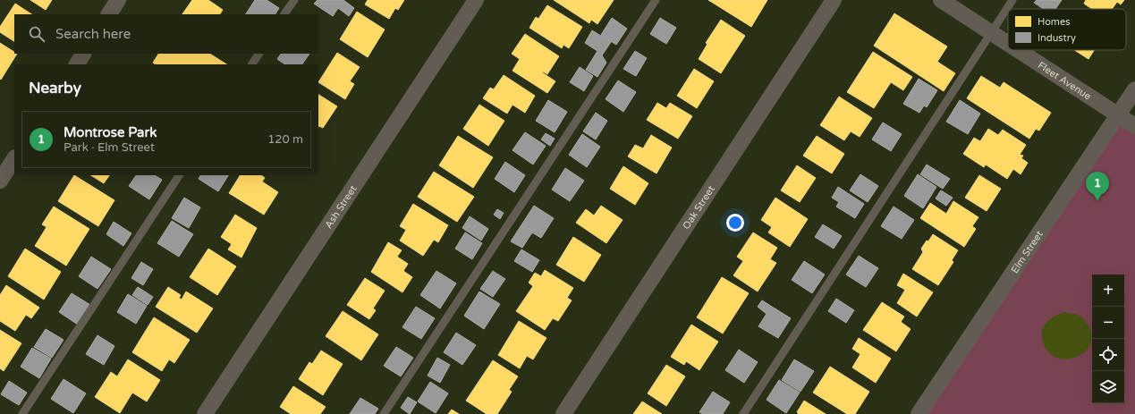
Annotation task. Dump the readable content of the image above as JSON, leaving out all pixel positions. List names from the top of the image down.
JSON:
{
  "streets": {
    "street": [
      "Fleet Avenue",
      "Ash Street",
      "Oak Street",
      "Elm Street"
    ]
  },
  "crossings": [
    ["Fleet Avenue", "Elm Street"]
  ],
  "legend": ["Homes", "Industry"],
  "page": {
    "search": "Search here",
    "heading": "Nearby",
    "list": [
      {
        "mark": "1",
        "name": "Montrose Park",
        "note": "Park · Elm Street",
        "value": "120 m"
      }
    ],
    "pins": "1",
    "map_buttons": ["+", "−"]
  }
}
